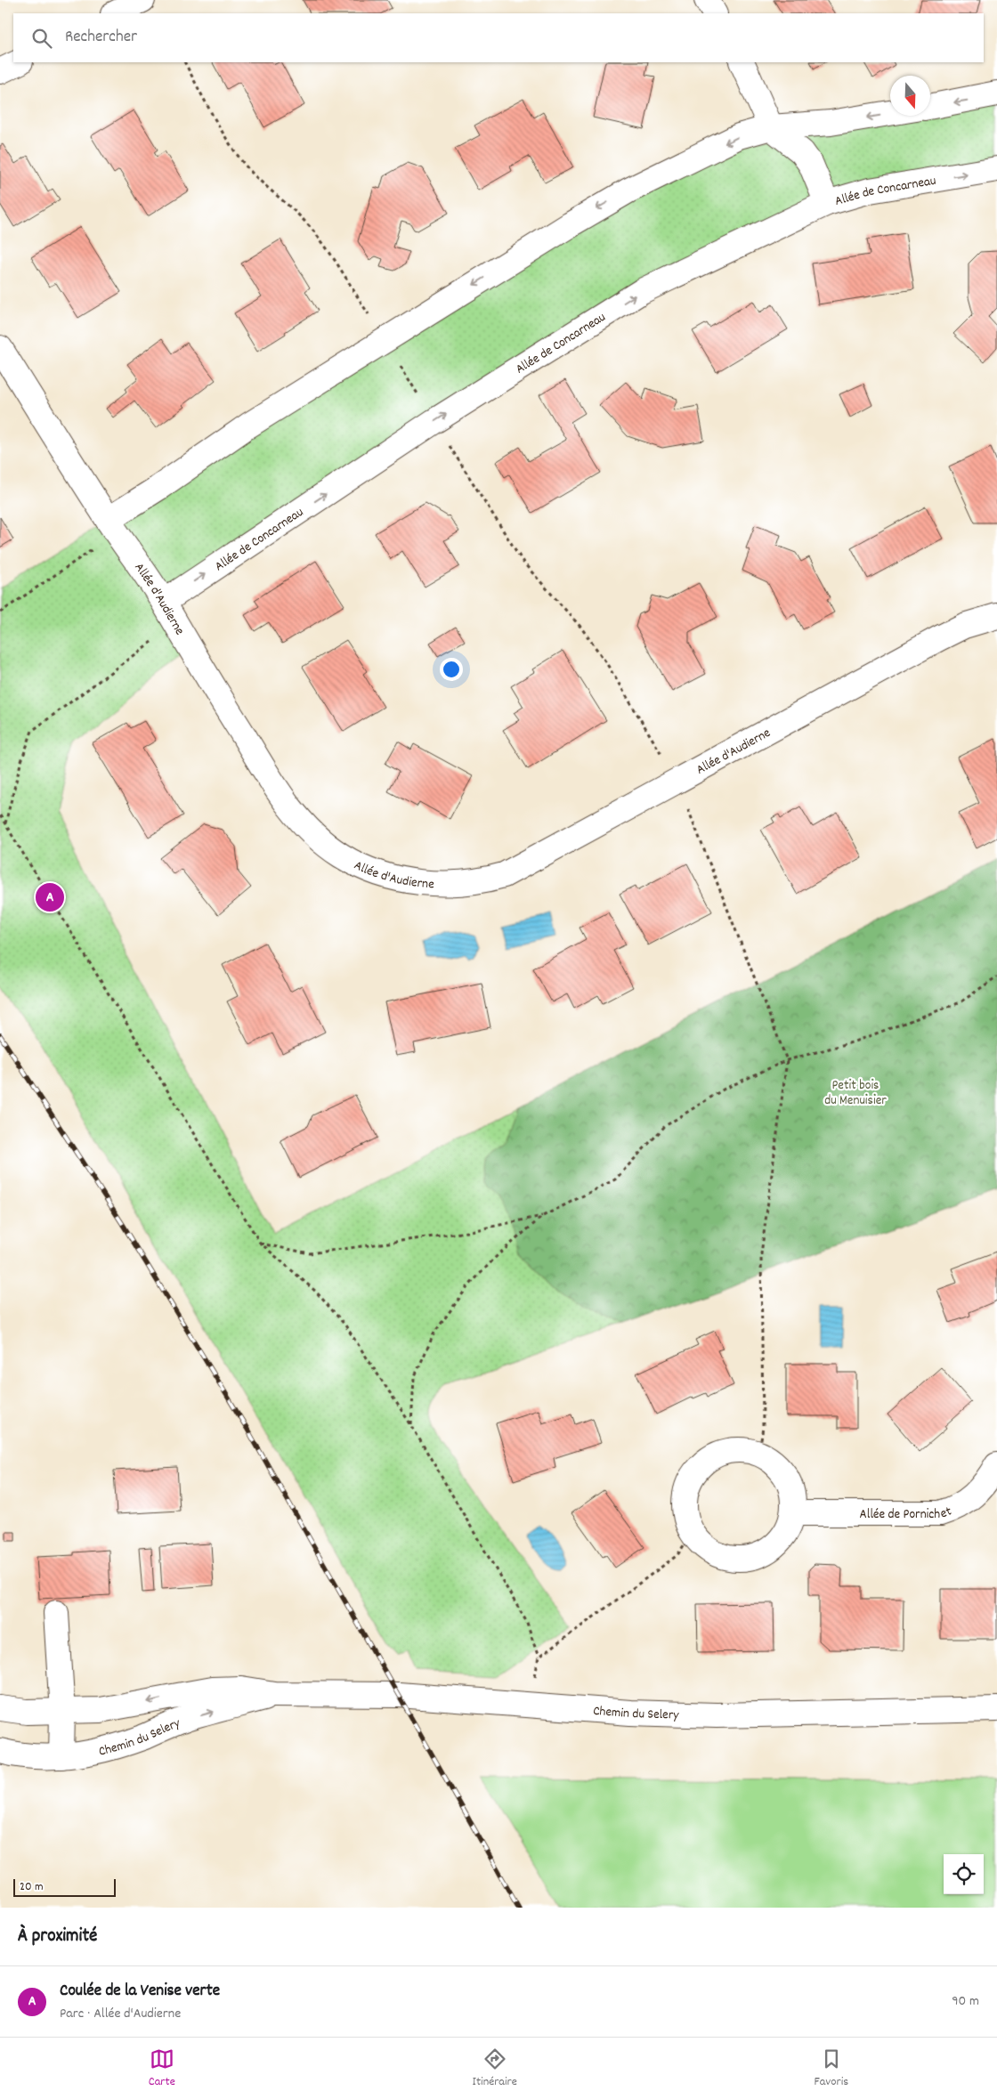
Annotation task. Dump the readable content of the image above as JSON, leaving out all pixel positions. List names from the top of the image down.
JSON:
{
  "streets": {
    "street": [
      "Allée de Concarneau",
      "Allée d'Audierne",
      "Allée de Pornichet",
      "Chemin du Selery"
    ]
  },
  "crossings": [
    ["Allée de Concarneau", "Allée d'Audierne"]
  ],
  "parks": ["Petit bois du Menuisier"],
  "scale_bar": "20 m",
  "north": "bottom",
  "page": {
    "search": "Rechercher",
    "pins": "A",
    "scale": "20 m",
    "heading": "À proximité",
    "list": [
      {
        "mark": "A",
        "name": "Coulée de la Venise verte",
        "note": "Parc · Allée d'Audierne",
        "value": "90 m"
      }
    ],
    "nav": ["Carte", "Itinéraire", "Favoris"]
  }
}
